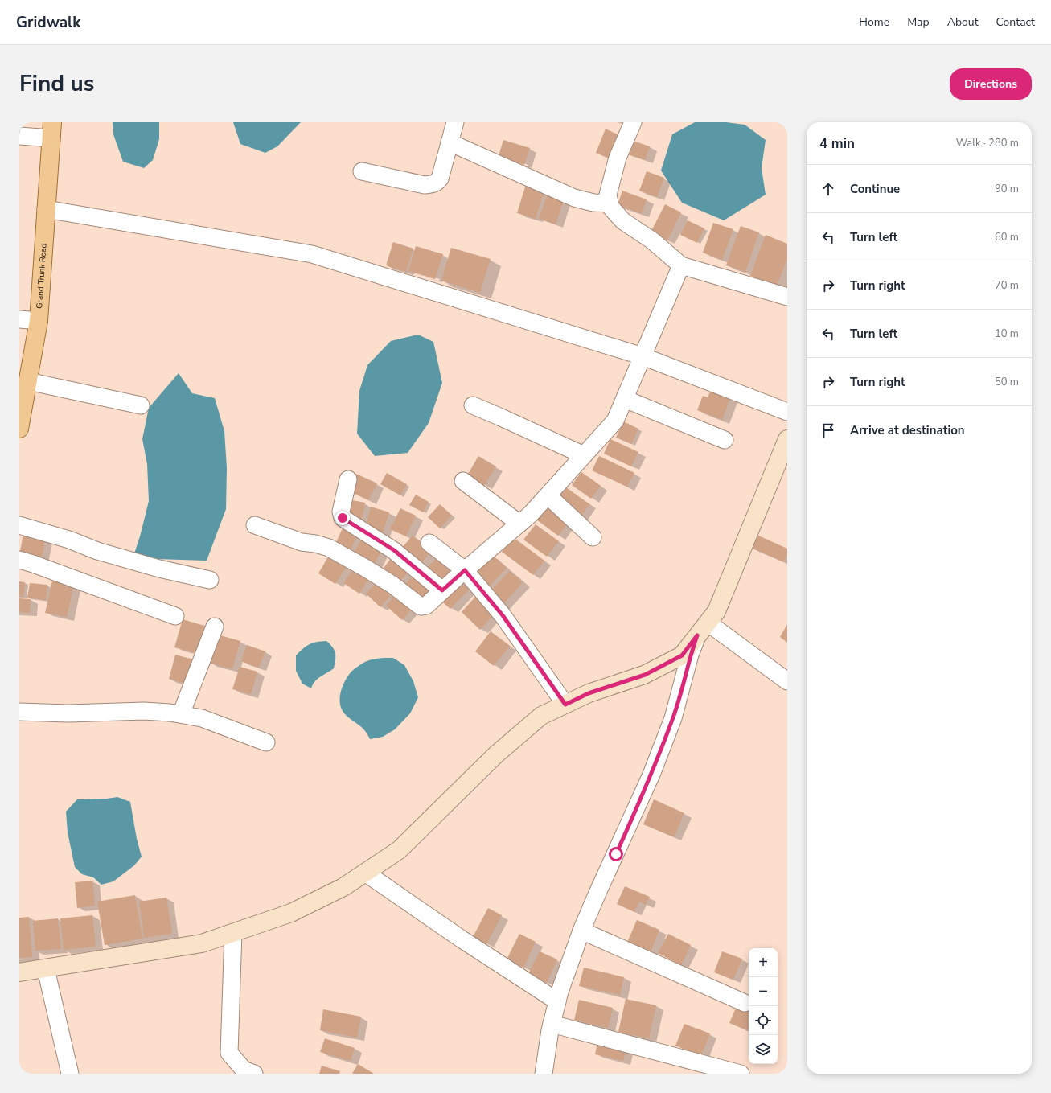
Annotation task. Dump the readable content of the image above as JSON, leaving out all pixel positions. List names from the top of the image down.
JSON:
{
  "streets": {
    "main road": ["Grand Trunk Road"]
  },
  "page": {
    "header": "Gridwalk",
    "nav": [
      "Home",
      "Map",
      "About",
      "Contact"
    ],
    "title": "Find us",
    "buttons": "Directions",
    "heading": ["4 min", "Walk · 280 m"],
    "list": [
      ["Continue", "90 m"],
      ["Turn left", "60 m"],
      ["Turn right", "70 m"],
      ["Turn left", "10 m"],
      ["Turn right", "50 m"],
      "Arrive at destination"
    ],
    "map_buttons": ["+", "−"]
  }
}
